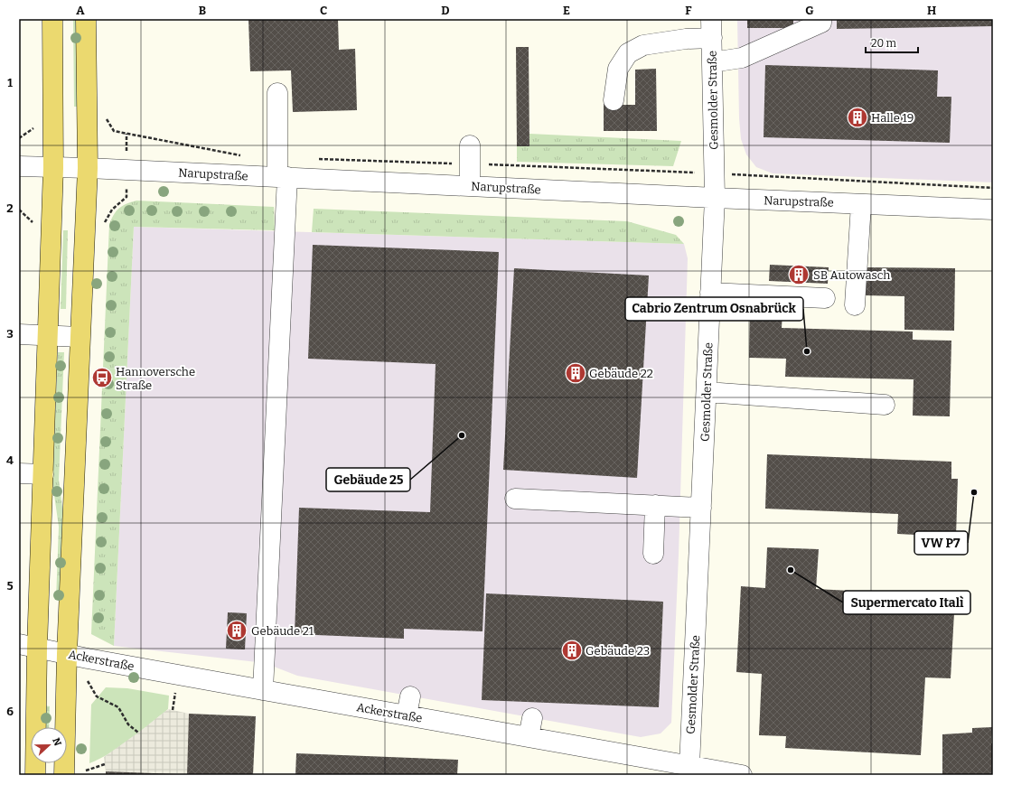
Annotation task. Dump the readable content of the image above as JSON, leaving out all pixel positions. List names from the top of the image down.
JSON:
{
  "streets": {
    "street": ["Gesmolder Straße", "Narupstraße", "Ackerstraße"]
  },
  "crossings": [
    ["Gesmolder Straße", "Narupstraße"],
    ["Gesmolder Straße", "Ackerstraße"]
  ],
  "places": {
    "building": [
      "Halle 19",
      "SB Autowasch",
      "Gebäude 22",
      "Gebäude 21",
      "Gebäude 23"
    ],
    "other": [
      "Cabrio Zentrum Osnabrück",
      "Gebäude 25",
      "VW P7",
      "Supermercato Italì"
    ],
    "bus stop": ["Hannoversche Straße"]
  },
  "scale_bar": "20 m",
  "north": "right",
  "grid": {
    "columns": [
      "A",
      "B",
      "C",
      "D",
      "E",
      "F",
      "G",
      "H"
    ],
    "rows": [
      "1",
      "2",
      "3",
      "4",
      "5",
      "6"
    ]
  }
}
